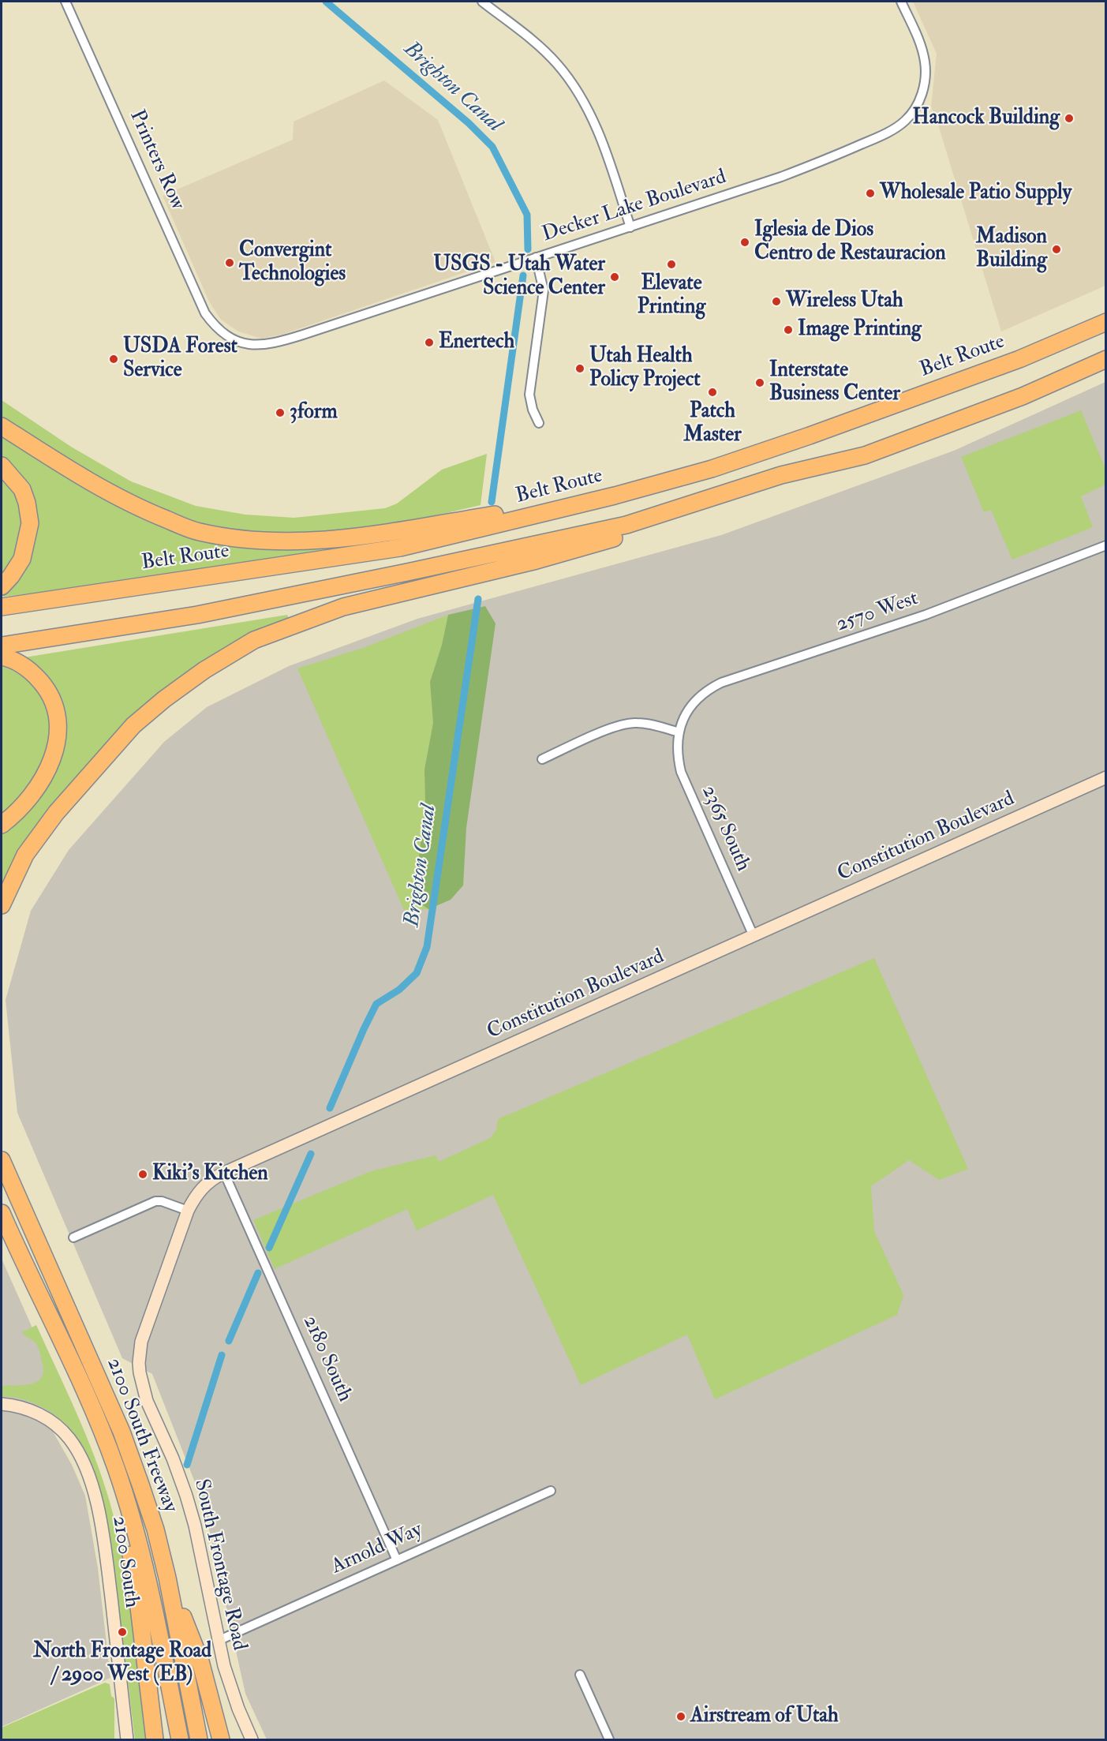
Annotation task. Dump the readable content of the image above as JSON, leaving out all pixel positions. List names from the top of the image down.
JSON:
{
  "streets": {
    "highway": ["Belt Route", "2100 South Freeway"],
    "street": [
      "Printers Row",
      "Decker Lake Boulevard",
      "2570 West",
      "2365 South",
      "Constitution Boulevard",
      "2180 South",
      "Arnold Way",
      "2100 South",
      "South Frontage Road"
    ]
  },
  "crossings": [
    ["Printers Row", "Decker Lake Boulevard"],
    ["2570 West", "2365 South"],
    ["2365 South", "Constitution Boulevard"],
    ["Constitution Boulevard", "2180 South"],
    ["Constitution Boulevard", "South Frontage Road"],
    ["2180 South", "Arnold Way"],
    ["Arnold Way", "South Frontage Road"]
  ],
  "water": ["Brighton Canal"],
  "places": [
    "Hancock Building",
    "Wholesale Patio Supply",
    "Iglesia de Dios Centro de Restauracion",
    "Madison Building",
    "Convergint Technologies",
    "Elevate Printing",
    "USGS - Utah Water Science Center",
    "Wireless Utah",
    "Image Printing",
    "Enertech",
    "USDA Forest Service",
    "Utah Health Policy Project",
    "Interstate Business Center",
    "Patch Master",
    "3form",
    "Kiki's Kitchen",
    "North Frontage Road / 2900 West (EB)",
    "Airstream of Utah"
  ]
}
